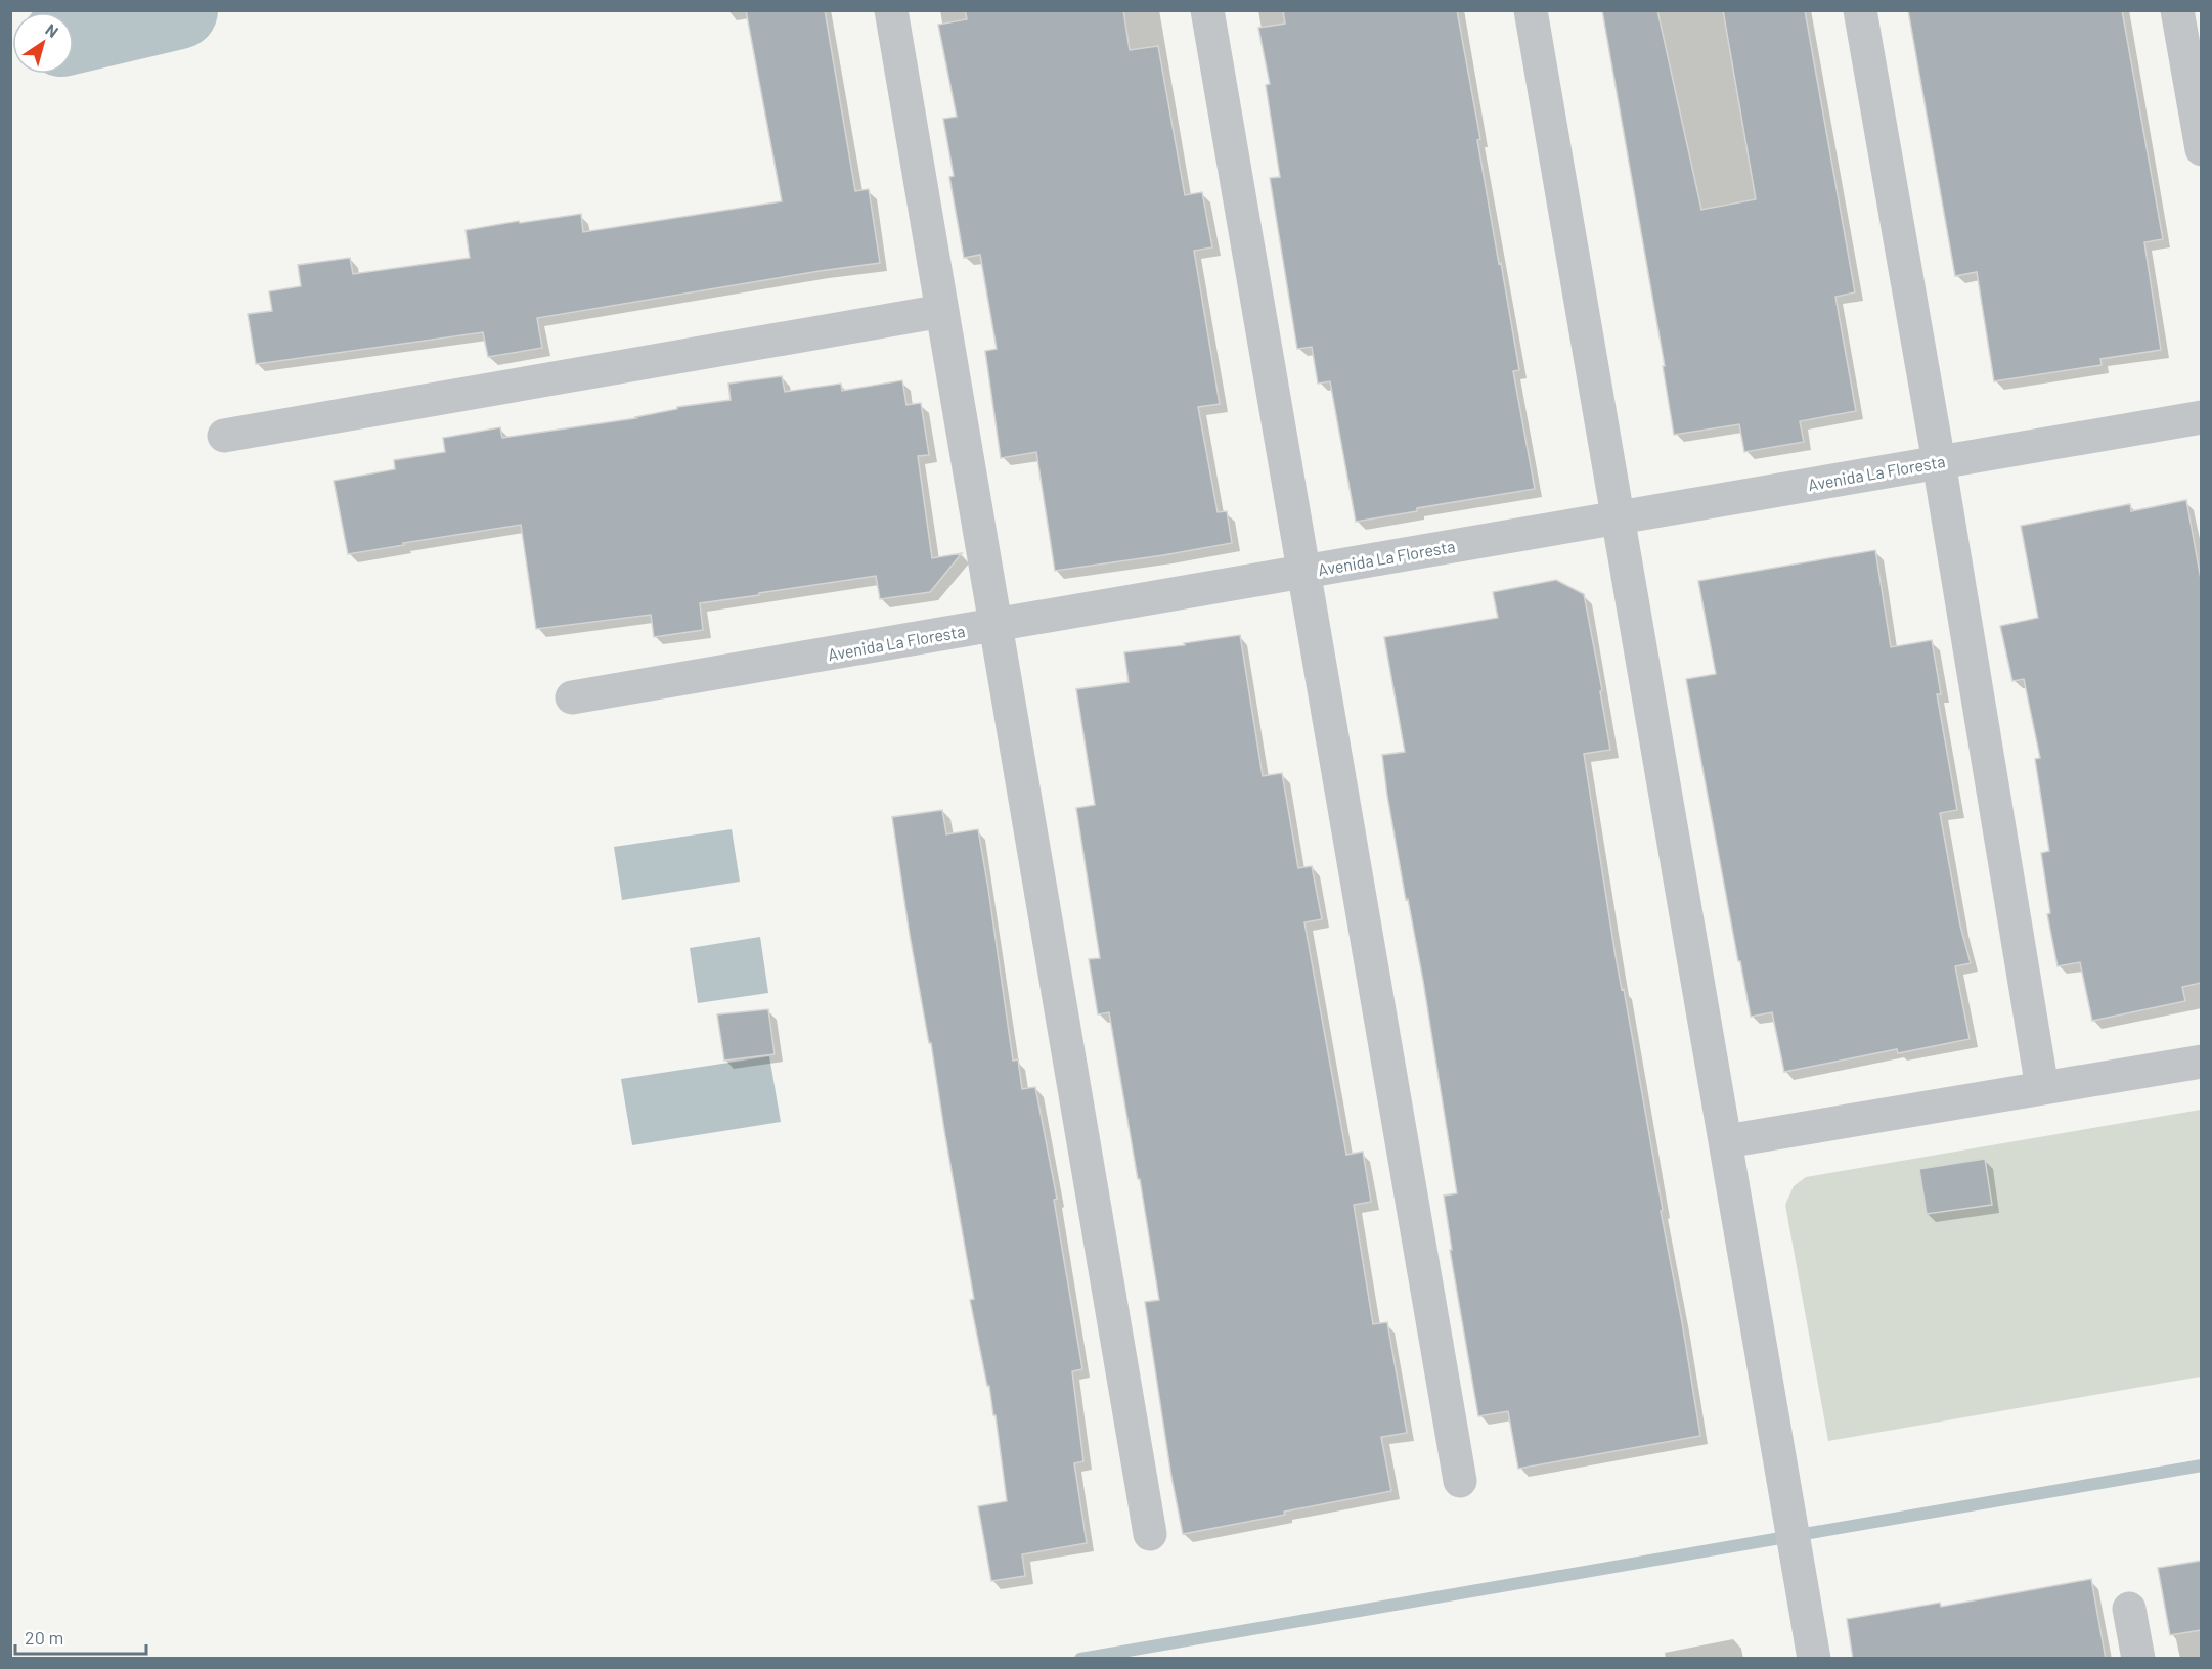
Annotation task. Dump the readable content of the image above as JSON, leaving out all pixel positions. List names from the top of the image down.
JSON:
{
  "streets": {
    "street": ["Avenida La Floresta"]
  },
  "scale_bar": "20 m",
  "north": "top right"
}
